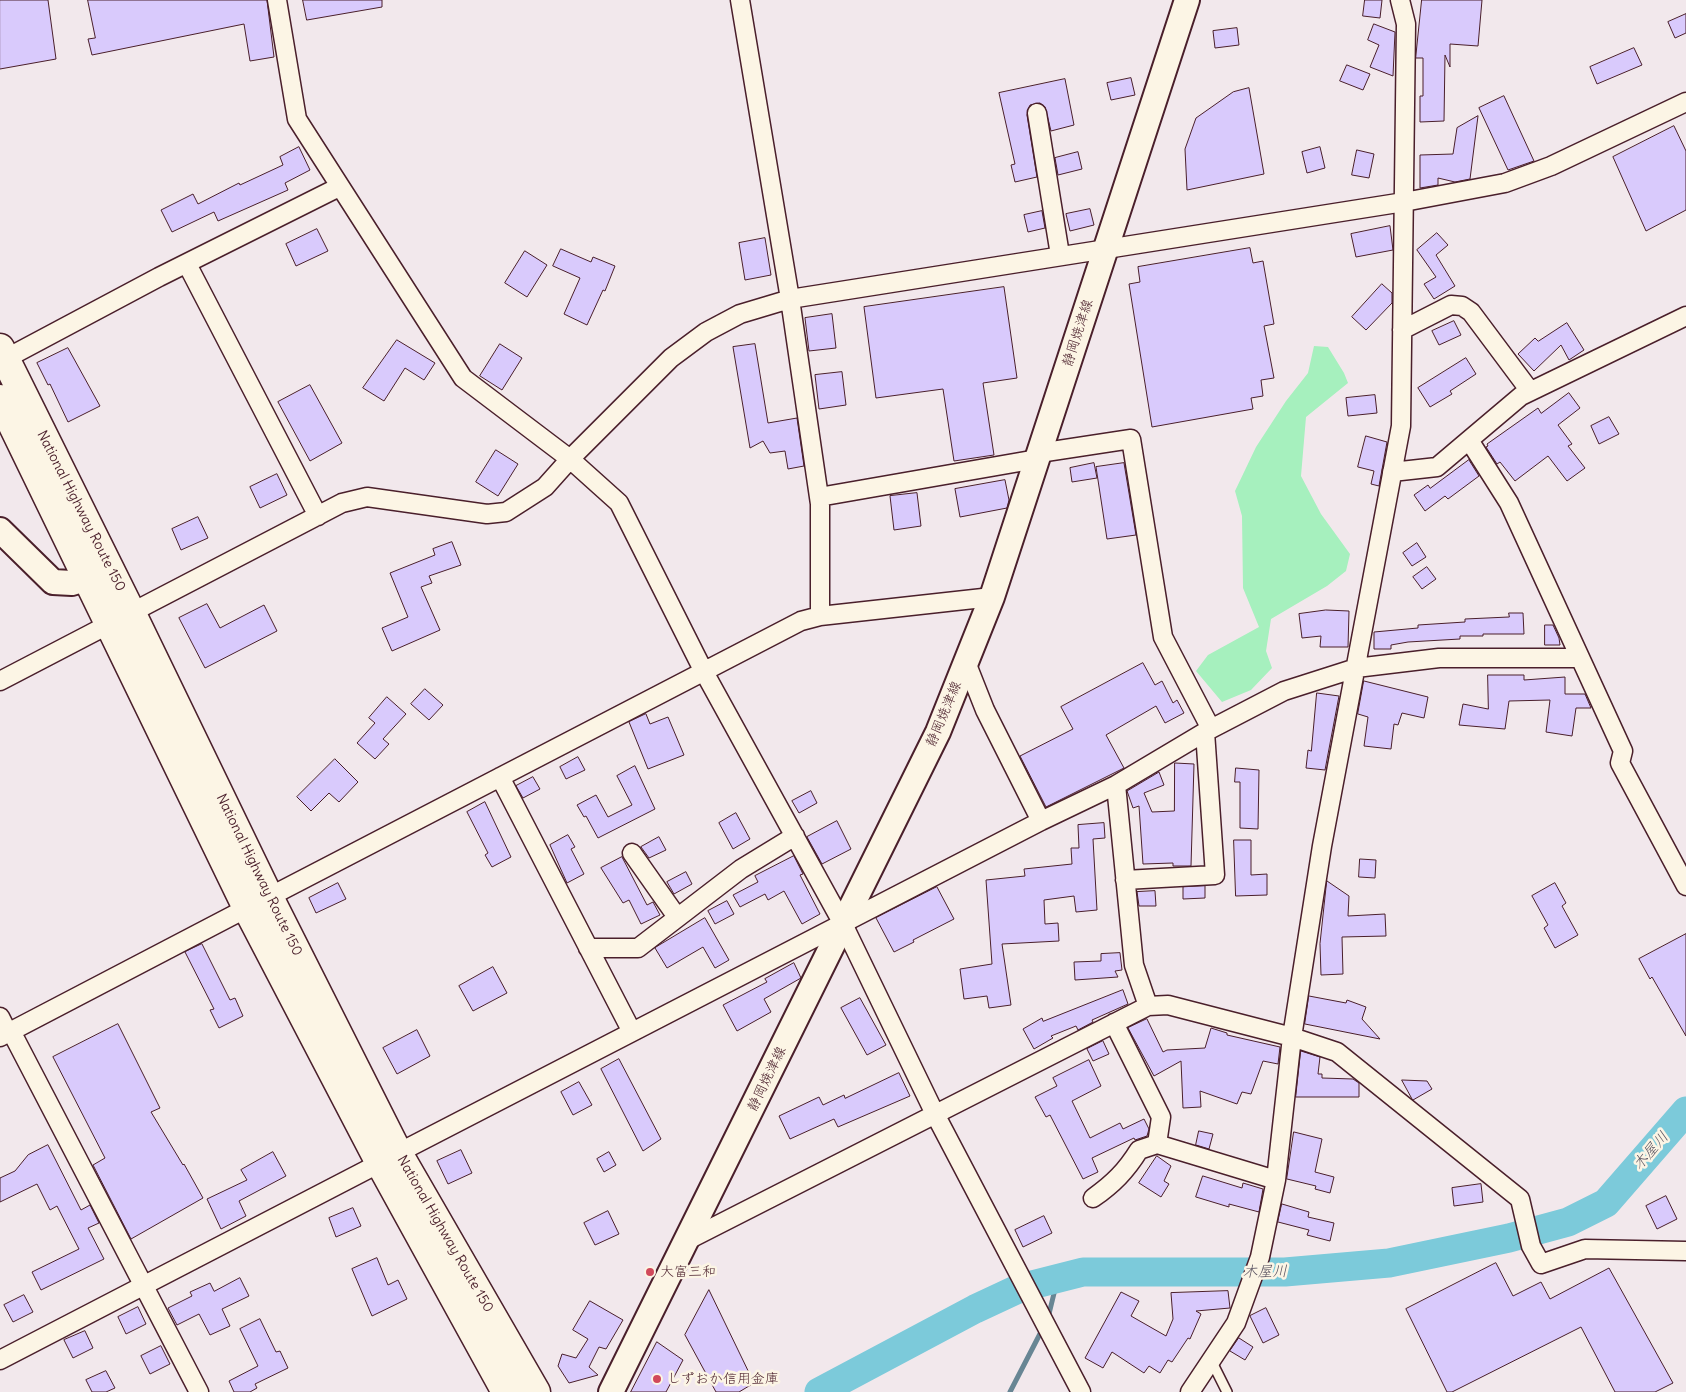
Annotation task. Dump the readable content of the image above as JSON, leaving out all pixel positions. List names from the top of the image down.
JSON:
{
  "streets": {
    "highway": ["National Highway Route 150"],
    "main road": ["静岡焼津線"]
  },
  "water": ["木屋川"],
  "places": ["大富三和", "しずおか信用金庫"]
}
